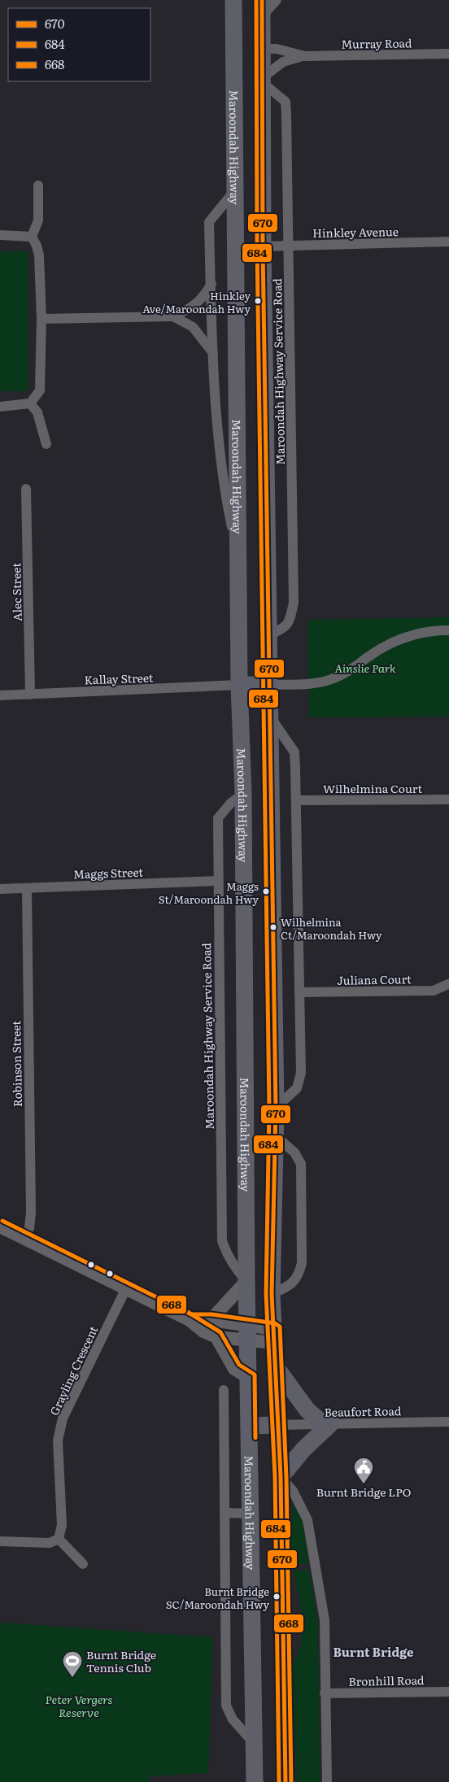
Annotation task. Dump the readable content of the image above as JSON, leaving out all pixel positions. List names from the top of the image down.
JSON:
{
  "streets": {
    "highway": ["Maroondah Highway"],
    "street": [
      "Murray Road",
      "Hinkley Avenue",
      "Maroondah Highway Service Road",
      "Alec Street",
      "Kallay Street",
      "Wilhelmina Court",
      "Maggs Street",
      "Juliana Court",
      "Robinson Street",
      "Grayling Crescent",
      "Beaufort Road",
      "Bronhill Road"
    ]
  },
  "crossings": [
    ["Murray Road", "Maroondah Highway Service Road"],
    ["Maroondah Highway", "Maroondah Highway Service Road"],
    ["Maroondah Highway", "Kallay Street"],
    ["Hinkley Avenue", "Maroondah Highway Service Road"],
    ["Maroondah Highway Service Road", "Maggs Street"],
    ["Alec Street", "Kallay Street"],
    ["Maggs Street", "Robinson Street"]
  ],
  "districts": ["Burnt Bridge"],
  "parks": ["Ainslie Park", "Peter Vergers Reserve"],
  "places": {
    "other": [
      "Hinkley Ave/Maroondah Hwy",
      "Maggs St/Maroondah Hwy",
      "Wilhelmina Ct/Maroondah Hwy",
      "Burnt Bridge SC/Maroondah Hwy"
    ],
    "public building": ["Burnt Bridge LPO"],
    "sports": ["Burnt Bridge Tennis Club"]
  },
  "lines": ["transit line 670", "transit line 684", "transit line 668"],
  "legend": ["670", "684", "668"]
}
